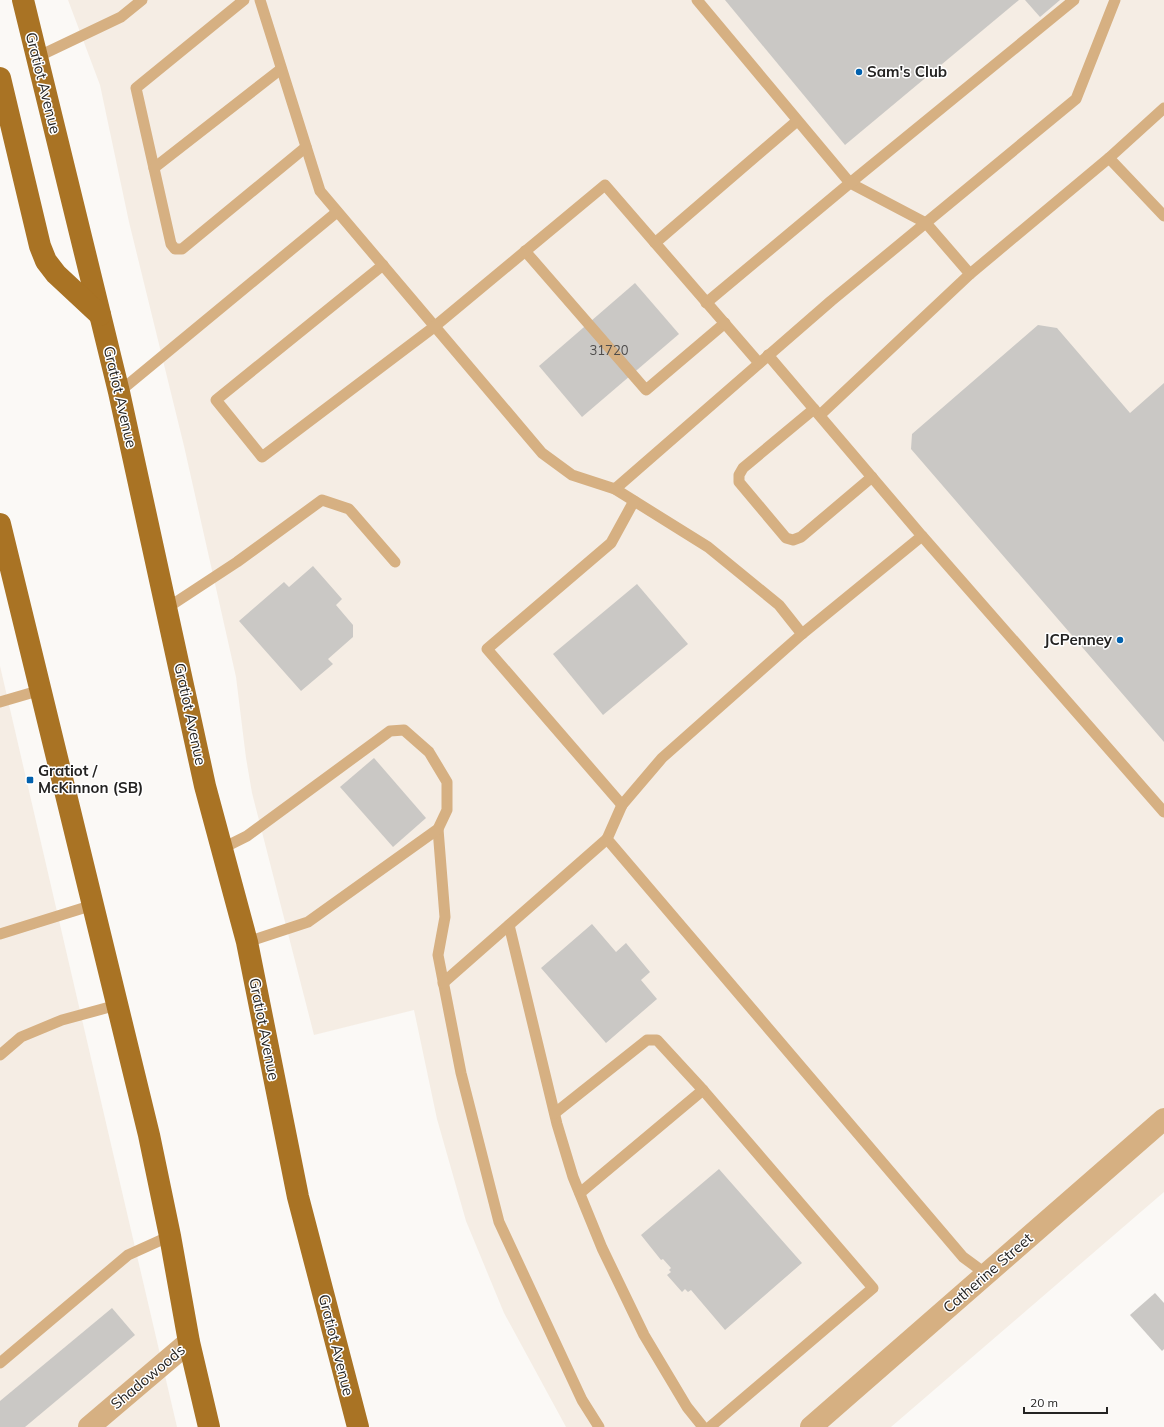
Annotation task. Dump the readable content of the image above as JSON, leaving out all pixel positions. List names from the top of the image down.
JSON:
{
  "streets": {
    "main road": ["Gratiot Avenue"],
    "street": ["Catherine Street", "Shadowoods"]
  },
  "places": {
    "other": ["Sam's Club", "JCPenney"],
    "transit": ["Gratiot / McKinnon (SB)"]
  },
  "house_numbers": ["31720"],
  "scale_bar": "20 m"
}
